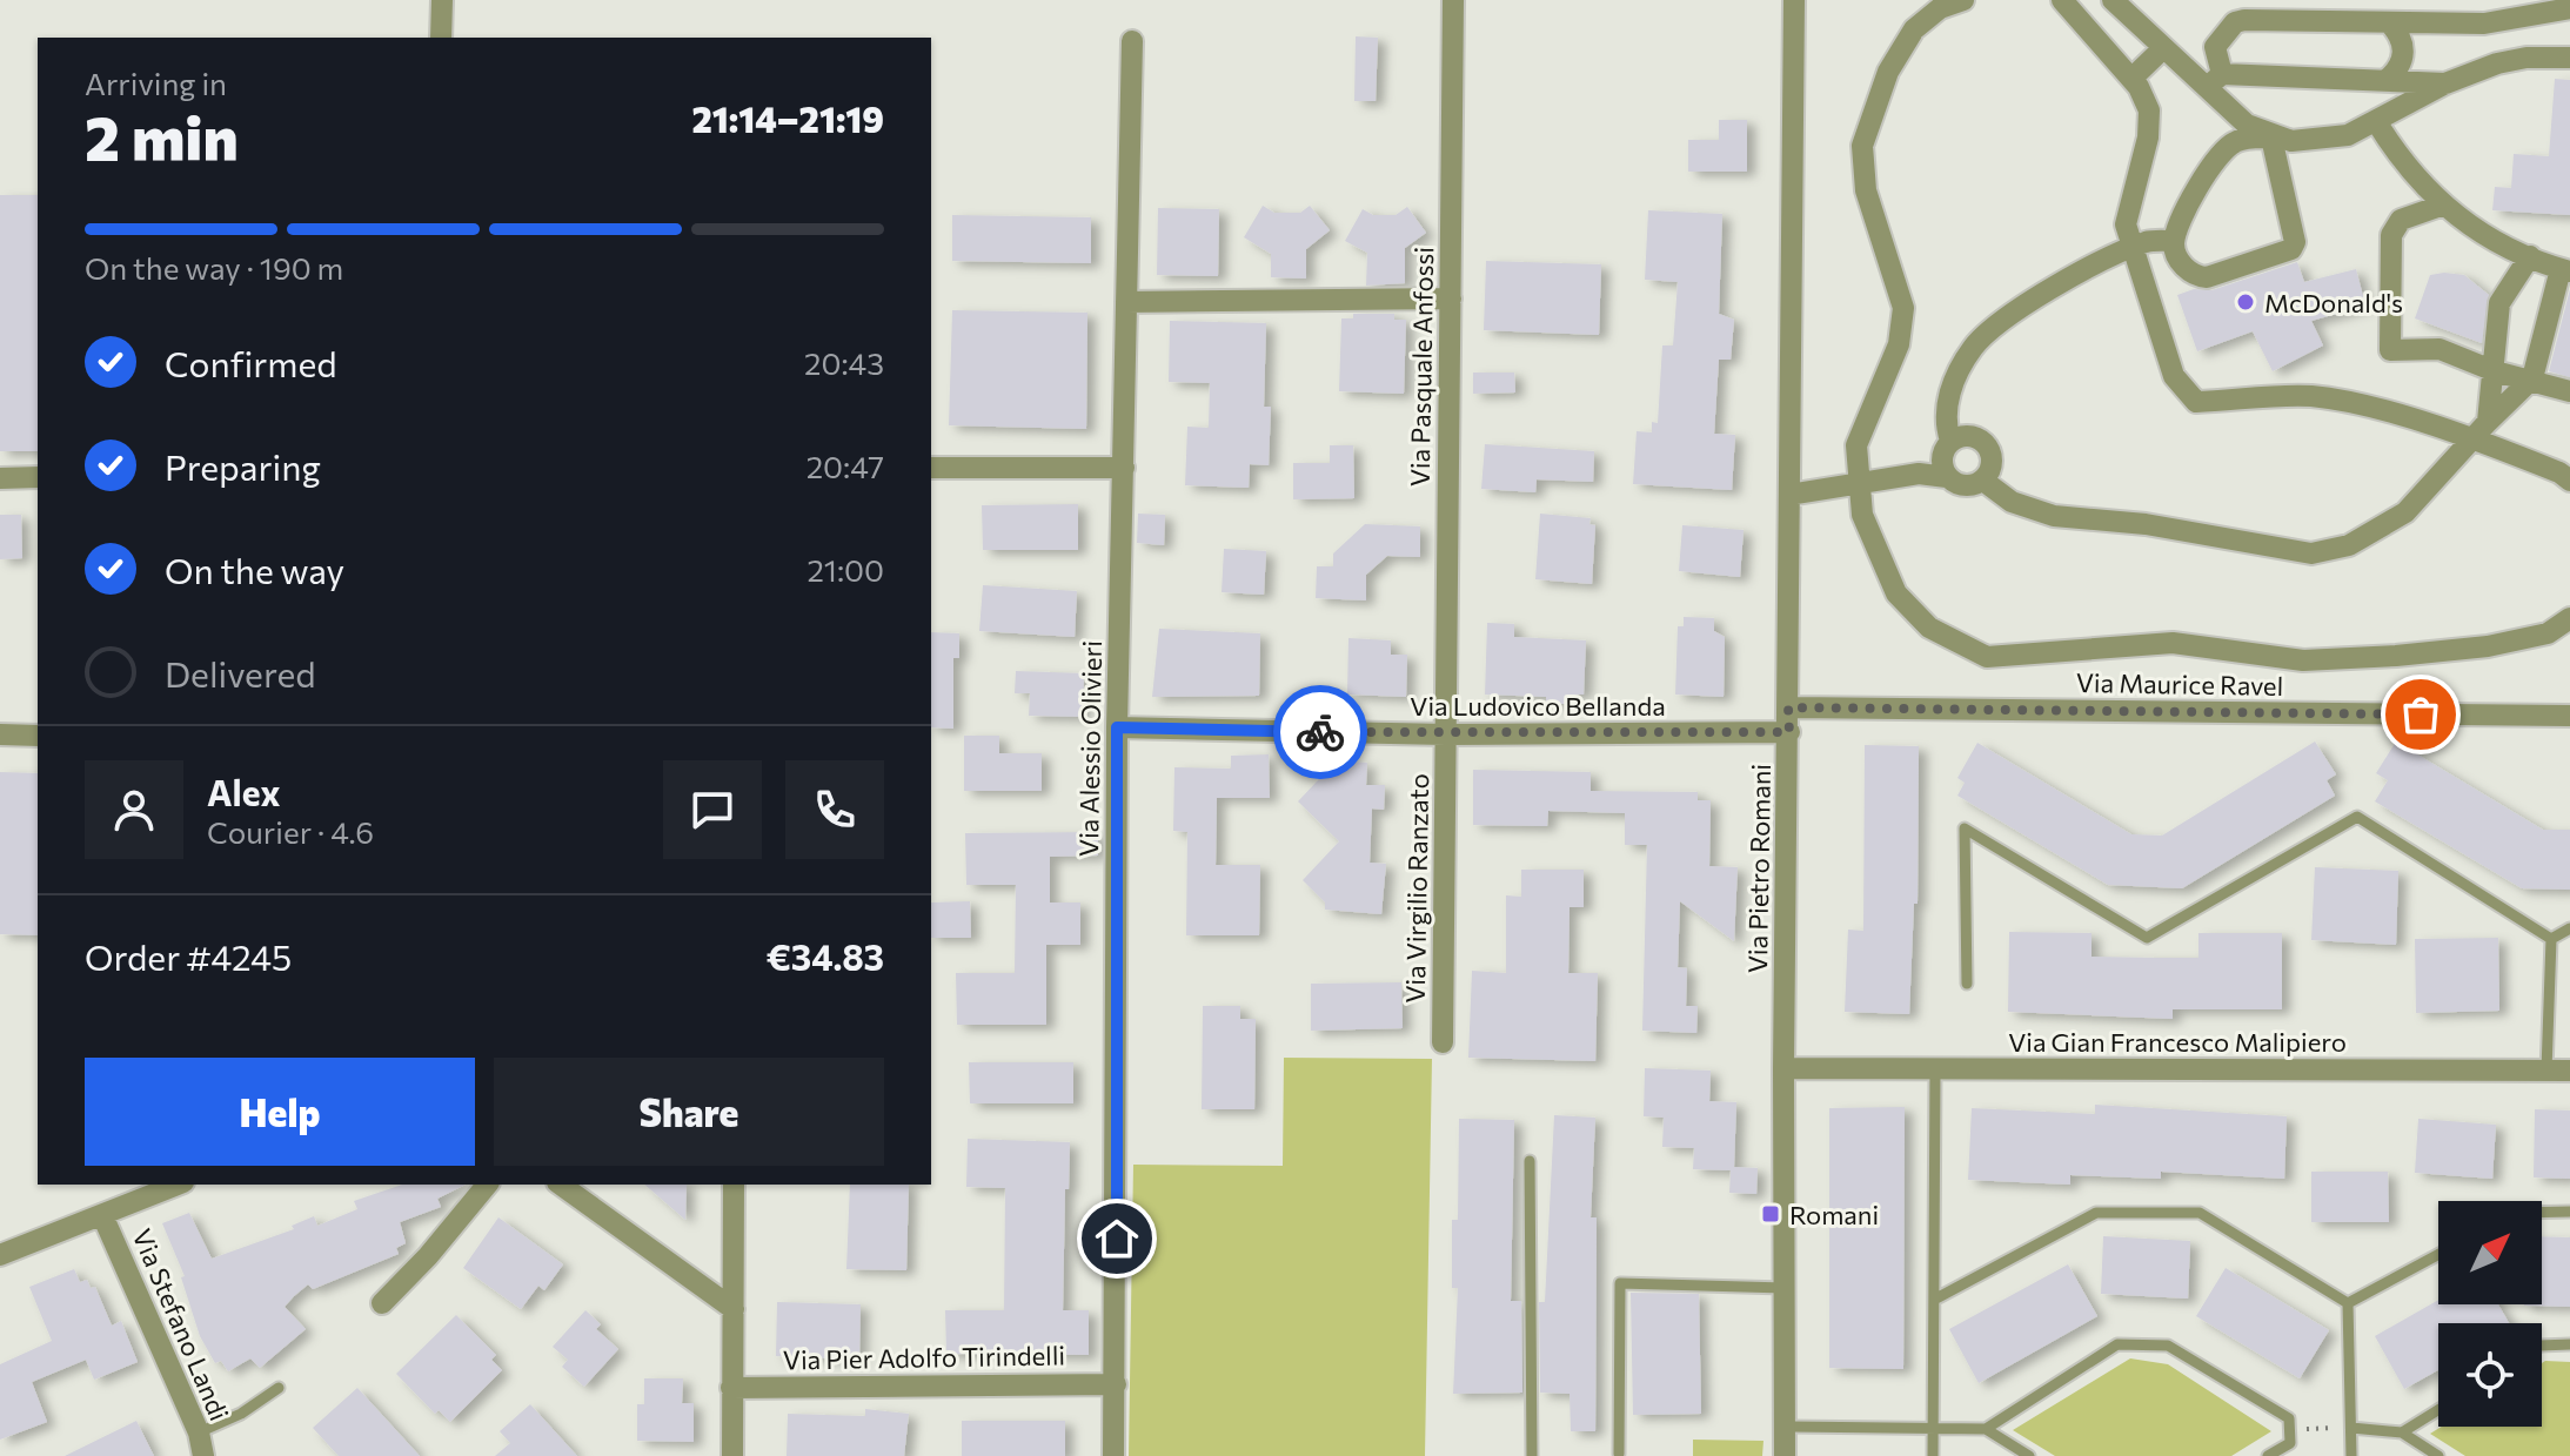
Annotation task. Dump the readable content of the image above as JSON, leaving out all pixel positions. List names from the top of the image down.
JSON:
{
  "streets": {
    "street": [
      "Via Pasquale Anfossi",
      "Via Maurice Ravel",
      "Via Ludovico Bellanda",
      "Via Alessio Olivieri",
      "Via Pietro Romani",
      "Via Virgilio Ranzato",
      "Via Gian Francesco Malipiero",
      "Via Stefano Landi",
      "Via Pier Adolfo Tirindelli"
    ]
  },
  "crossings": [
    ["Via Pasquale Anfossi", "Via Ludovico Bellanda"],
    ["Via Pasquale Anfossi", "Via Virgilio Ranzato"],
    ["Via Maurice Ravel", "Via Pietro Romani"],
    ["Via Ludovico Bellanda", "Via Alessio Olivieri"],
    ["Via Ludovico Bellanda", "Via Pietro Romani"],
    ["Via Ludovico Bellanda", "Via Virgilio Ranzato"],
    ["Via Alessio Olivieri", "Via Pier Adolfo Tirindelli"],
    ["Via Pietro Romani", "Via Gian Francesco Malipiero"]
  ],
  "places": {
    "other": ["McDonald's"],
    "transit": ["Romani"]
  },
  "north": "top right",
  "page": {
    "heading": ["2 min", "Arriving in", "21:14–21:19"],
    "panel": [
      "Alex",
      "Courier · 4.6",
      "Order #4245",
      "€34.83"
    ],
    "bar": "On the way · 190 m",
    "list": [
      ["Confirmed", "20:43"],
      ["Preparing", "20:47"],
      ["On the way", "21:00"],
      "Delivered"
    ],
    "buttons": ["Help", "Share"]
  }
}
